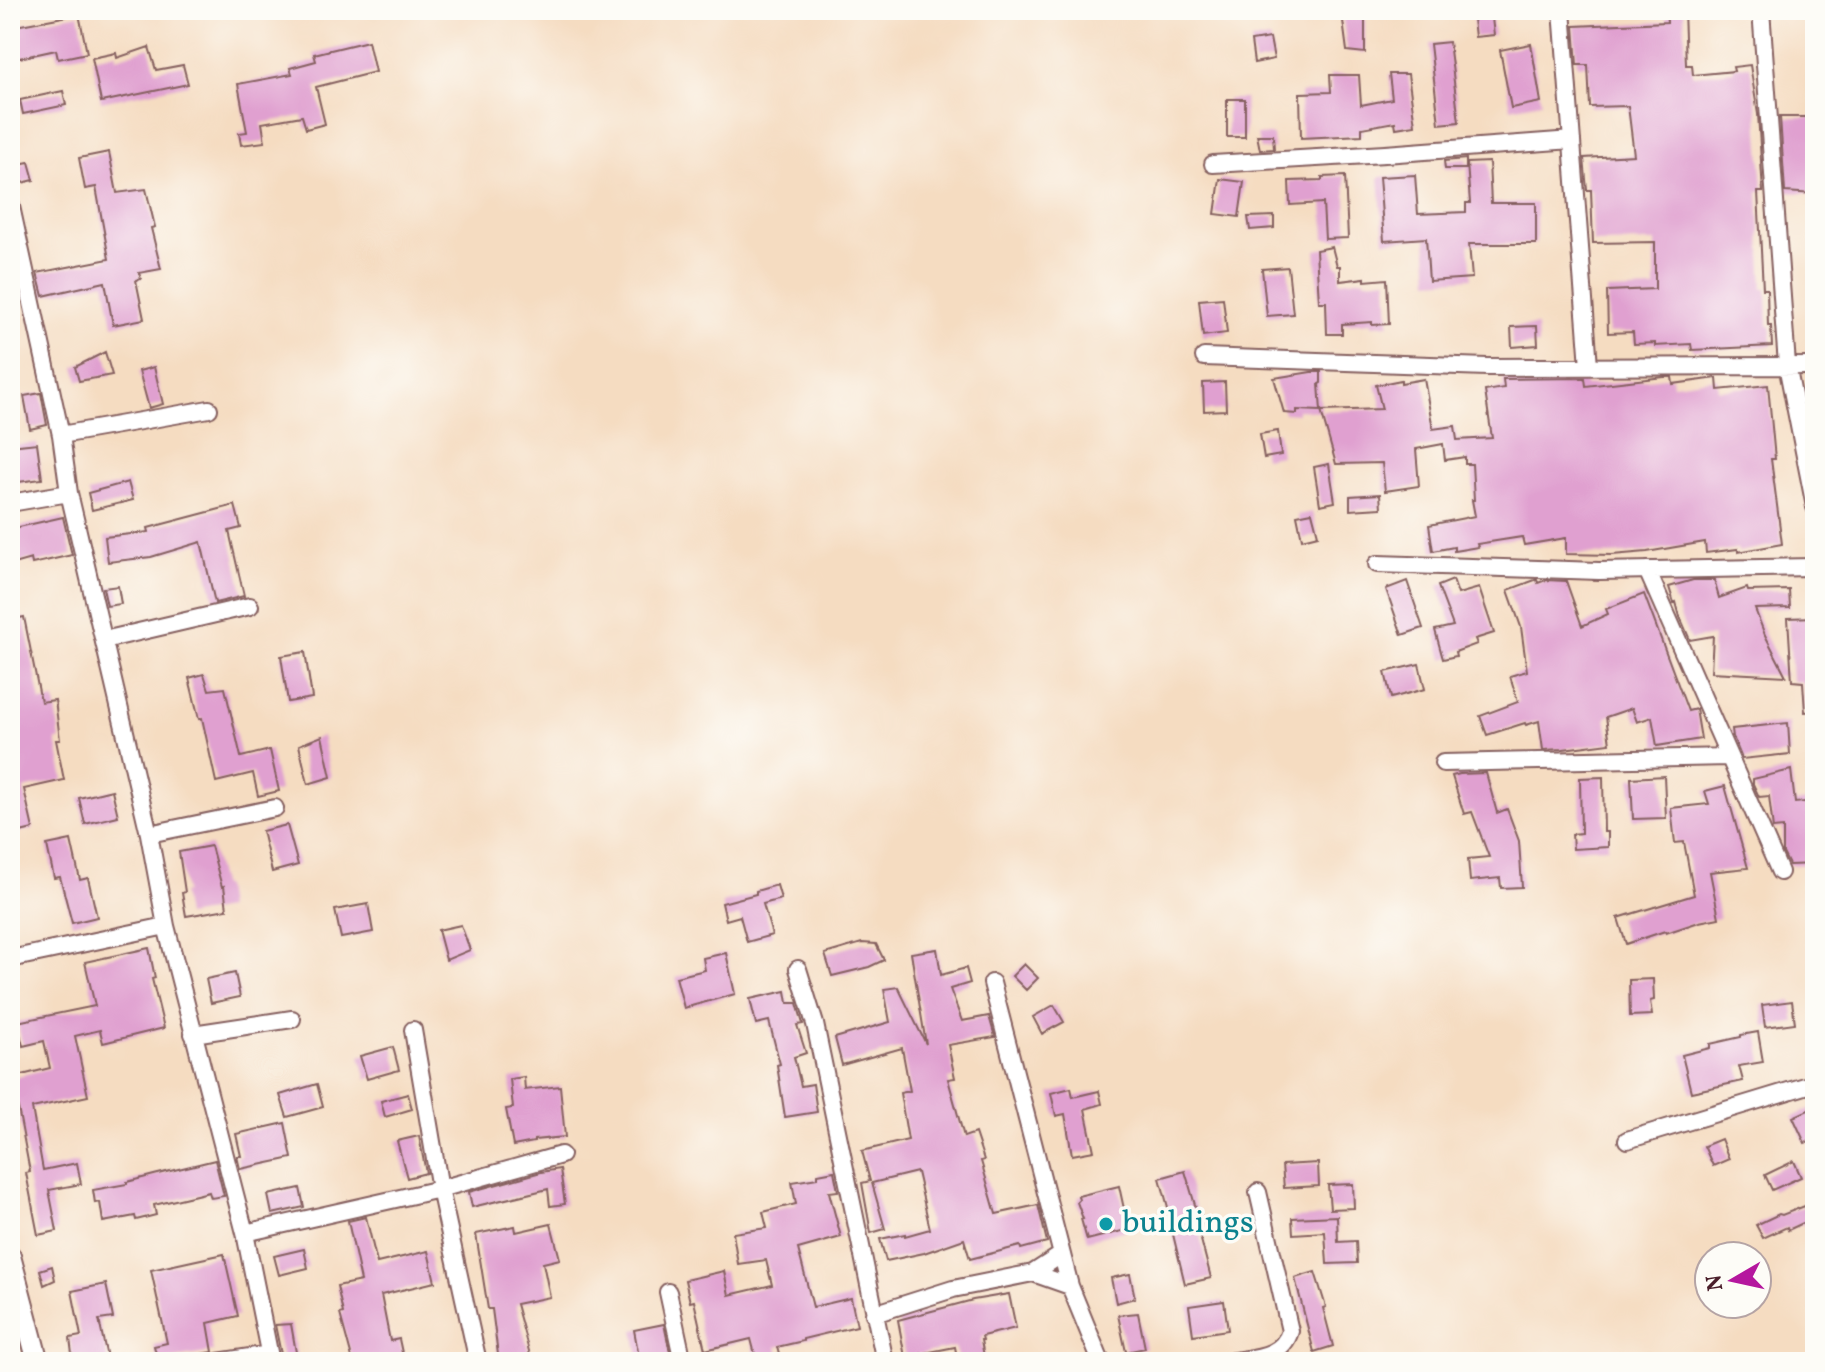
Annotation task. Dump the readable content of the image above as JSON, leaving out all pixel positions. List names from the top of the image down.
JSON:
{
  "places": ["buildings"],
  "north": "left"
}
